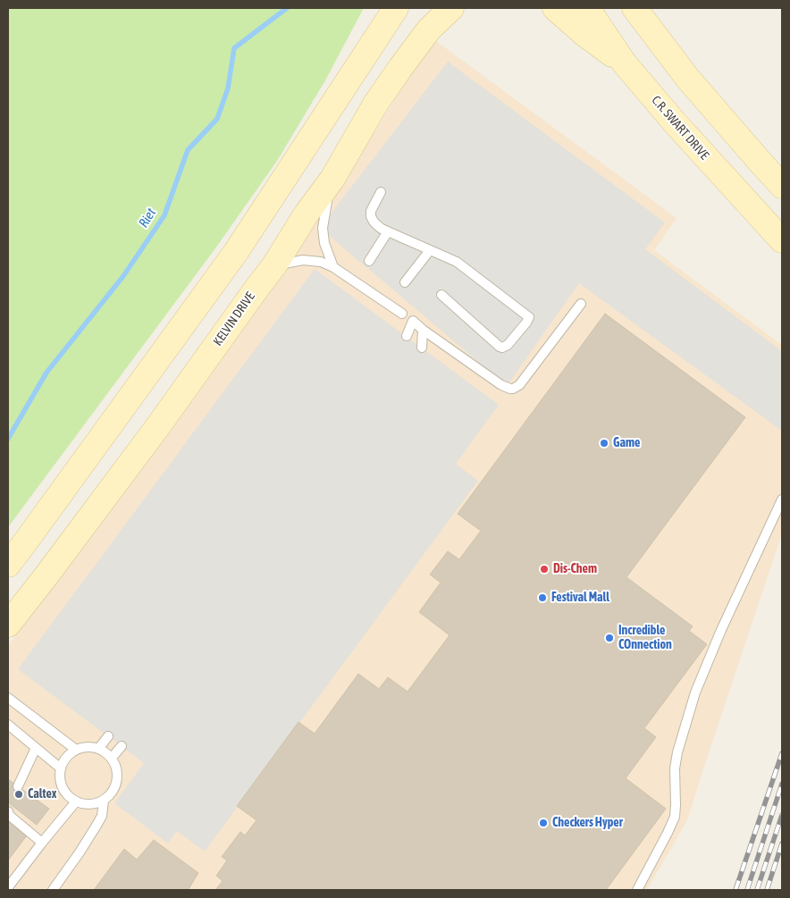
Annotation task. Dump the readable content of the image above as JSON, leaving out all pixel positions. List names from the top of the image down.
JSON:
{
  "streets": {
    "street": ["C.R. SWART DRIVE", "KELVIN DRIVE"]
  },
  "water": ["Riet"],
  "places": [
    "Game",
    "Dis-Chem",
    "Festival Mall",
    "Incredible COnnection",
    "Caltex",
    "Checkers Hyper"
  ]
}
